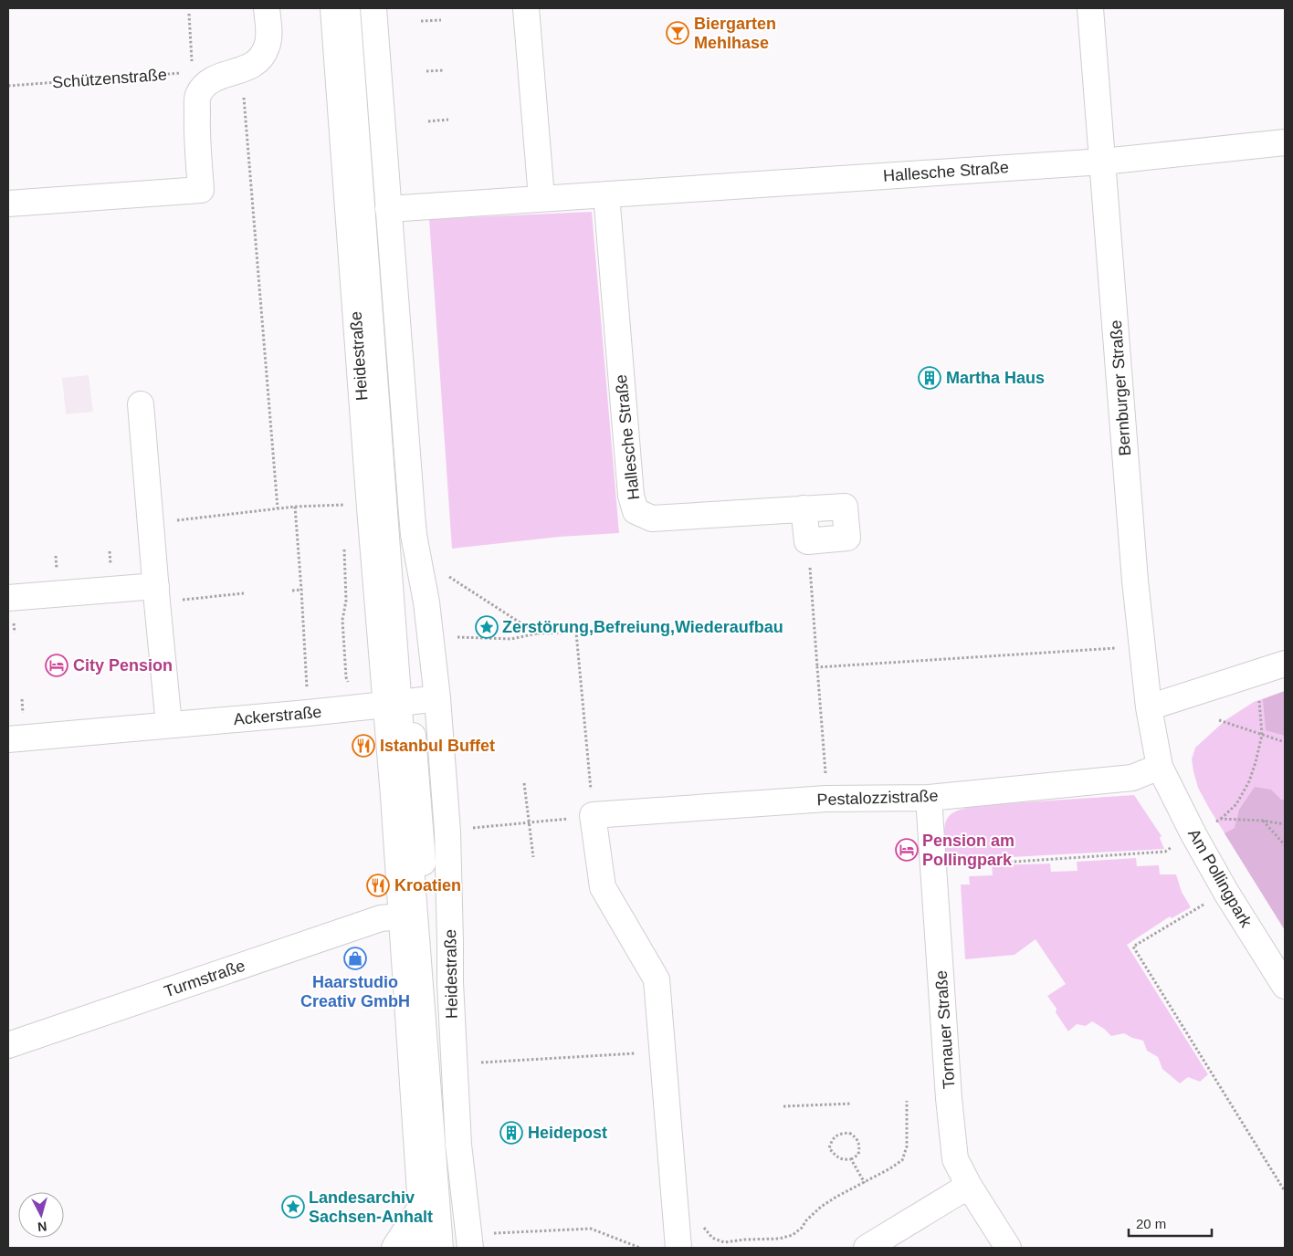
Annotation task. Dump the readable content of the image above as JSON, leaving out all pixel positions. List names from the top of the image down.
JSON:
{
  "streets": {
    "street": [
      "Hallesche Straße",
      "Heidestraße",
      "Bernburger Straße",
      "Ackerstraße",
      "Pestalozzistraße",
      "Am Pollingpark",
      "Turmstraße",
      "Tornauer Straße"
    ],
    "path": ["Schützenstraße"]
  },
  "crossings": [
    ["Hallesche Straße", "Heidestraße"],
    ["Hallesche Straße", "Bernburger Straße"],
    ["Heidestraße", "Ackerstraße"],
    ["Heidestraße", "Turmstraße"],
    ["Bernburger Straße", "Pestalozzistraße"],
    ["Bernburger Straße", "Am Pollingpark"],
    ["Pestalozzistraße", "Am Pollingpark"],
    ["Pestalozzistraße", "Tornauer Straße"]
  ],
  "places": {
    "bar": ["Biergarten Mehlhase"],
    "building": ["Martha Haus", "Heidepost"],
    "place": ["Zerstörung,Befreiung,Wiederaufbau", "Landesarchiv Sachsen-Anhalt"],
    "hotel": ["City Pension", "Pension am Pollingpark"],
    "restaurant": ["Istanbul Buffet", "Kroatien"],
    "shop": ["Haarstudio Creativ GmbH"]
  },
  "scale_bar": "20 m",
  "north": "bottom"
}
